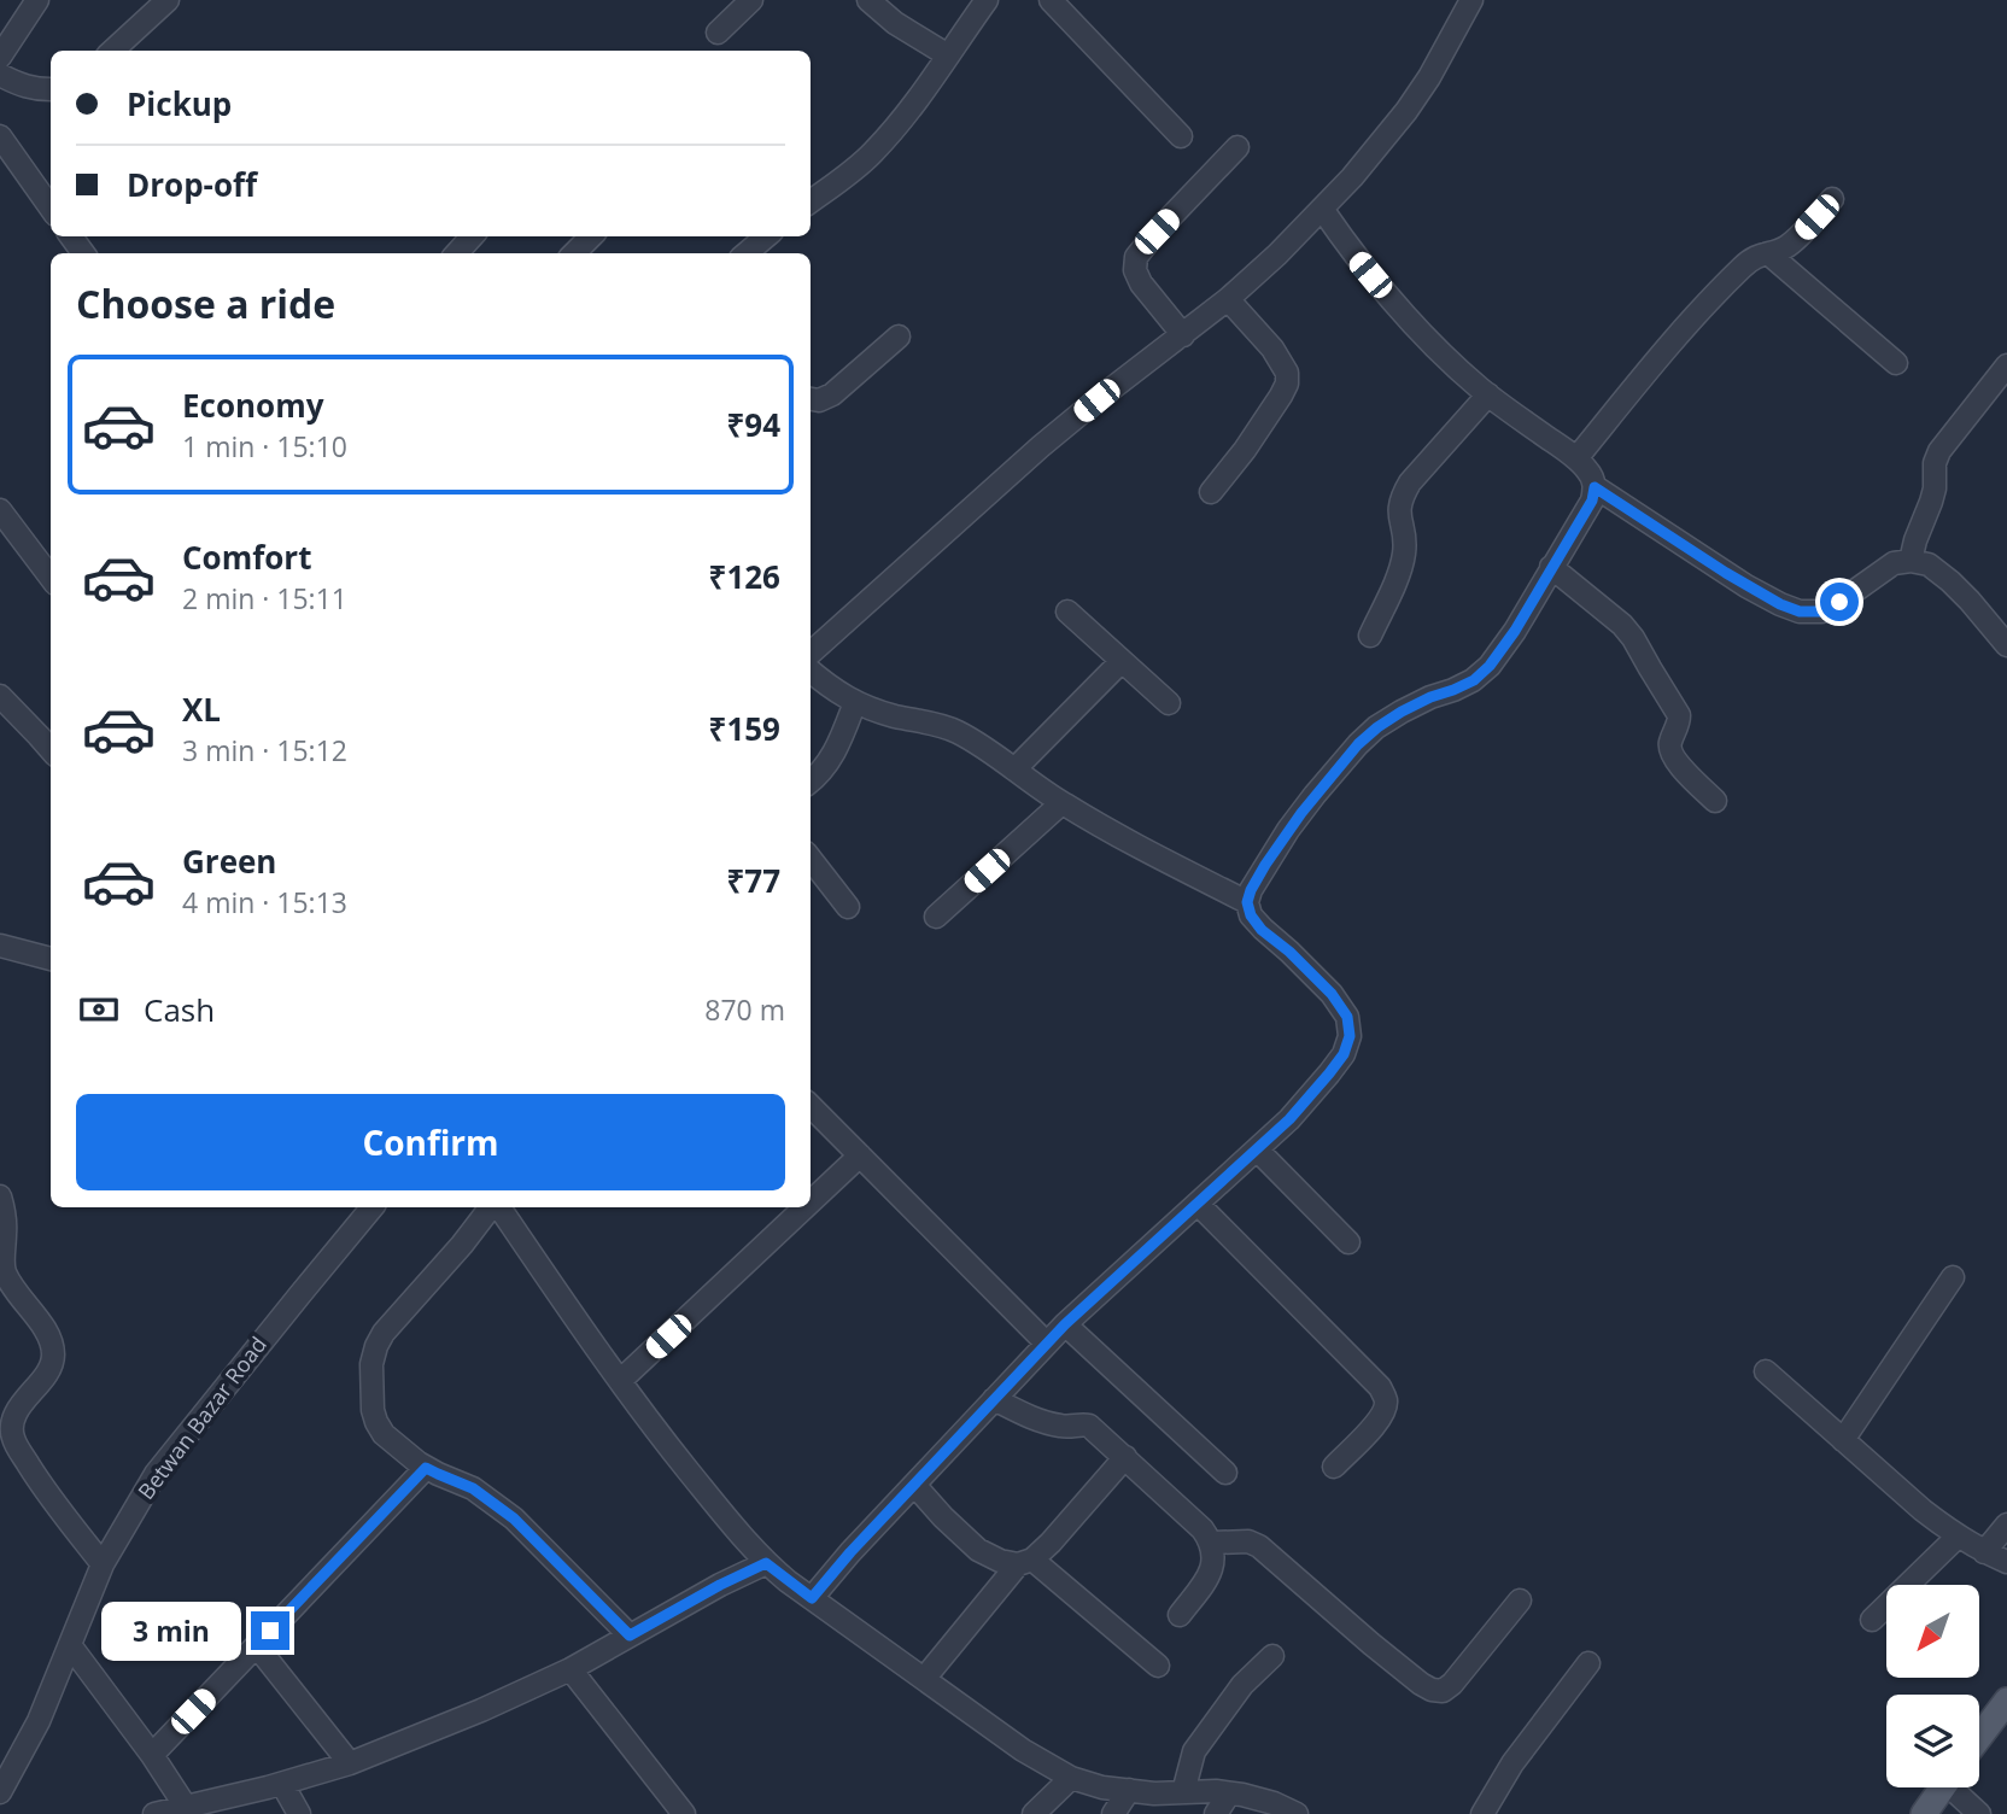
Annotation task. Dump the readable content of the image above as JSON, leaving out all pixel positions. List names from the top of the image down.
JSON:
{
  "streets": {
    "street": ["Betwan Bazar Road"]
  },
  "north": "bottom left",
  "page": {
    "banner": ["Pickup", "Drop-off"],
    "heading": "Choose a ride",
    "list": [
      {
        "name": "Economy",
        "note": "1 min · 15:10",
        "value": "₹94"
      },
      {
        "name": "Comfort",
        "note": "2 min · 15:11",
        "value": "₹126"
      },
      {
        "name": "XL",
        "note": "3 min · 15:12",
        "value": "₹159"
      },
      {
        "name": "Green",
        "note": "4 min · 15:13",
        "value": "₹77"
      }
    ],
    "pay": ["Cash", "870 m"],
    "buttons": "Confirm",
    "bubble": "3 min"
  }
}
